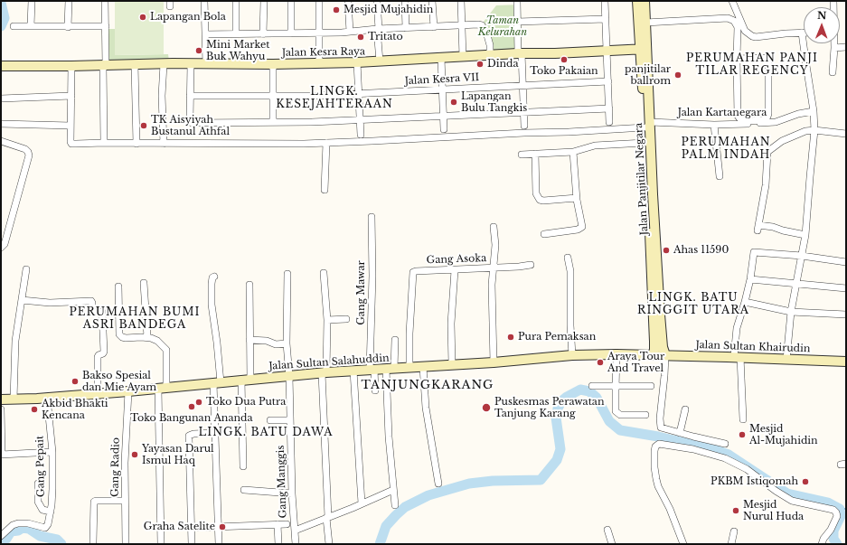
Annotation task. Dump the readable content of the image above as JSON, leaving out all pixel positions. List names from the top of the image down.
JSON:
{
  "streets": {
    "main road": [
      "Jalan Kesra Raya",
      "Jalan Panjitilar Negara",
      "Jalan Sultan Khairudin",
      "Jalan Sultan Salahuddin"
    ],
    "street": [
      "Jalan Kesra VII",
      "Jalan Kartanegara",
      "Gang Asoka",
      "Gang Mawar",
      "Gang Pepait",
      "Gang Radio",
      "Gang Manggis"
    ]
  },
  "crossings": [
    ["Jalan Kartanegara", "Jalan Panjitilar Negara"],
    ["Jalan Panjitilar Negara", "Jalan Sultan Khairudin"],
    ["Jalan Panjitilar Negara", "Jalan Sultan Salahuddin"],
    ["Gang Asoka", "Jalan Sultan Salahuddin"],
    ["Gang Mawar", "Jalan Sultan Salahuddin"],
    ["Jalan Sultan Khairudin", "Jalan Sultan Salahuddin"],
    ["Jalan Sultan Salahuddin", "Gang Pepait"],
    ["Jalan Sultan Salahuddin", "Gang Radio"],
    ["Jalan Sultan Salahuddin", "Gang Manggis"]
  ],
  "districts": [
    "PERUMAHAN PANJI TILAR REGENCY",
    "LINGK. KESEJAHTERAAN",
    "PERUMAHAN PALM INDAH",
    "LINGK. BATU RINGGIT UTARA",
    "PERUMAHAN BUMI ASRI BANDEGA",
    "TANJUNGKARANG",
    "LINGK. BATU DAWA"
  ],
  "parks": ["Taman Kelurahan"],
  "places": [
    "Mesjid Mujahidin",
    "Lapangan Bola",
    "Tritato",
    "Mini Market Buk Wahyu",
    "Toko Pakaian",
    "Dinda",
    "panjitilar ballrom",
    "Lapangan Bulu Tangkis",
    "TK Aisyiyah Bustanul Athfal",
    "Ahas 11590",
    "Pura Pemaksan",
    "Araya Tour And Travel",
    "Bakso Spesial dan Mie Ayam",
    "Toko Dua Putra",
    "Toko Bangunan Ananda",
    "Puskesmas Perawatan Tanjung Karang",
    "Akbid Bhakti Kencana",
    "Mesjid Al-Mujahidin",
    "Yayasan Darul Ismul Haq",
    "PKBM Istiqomah",
    "Mesjid Nurul Huda",
    "Graha Satelite"
  ],
  "north": "top"
}
